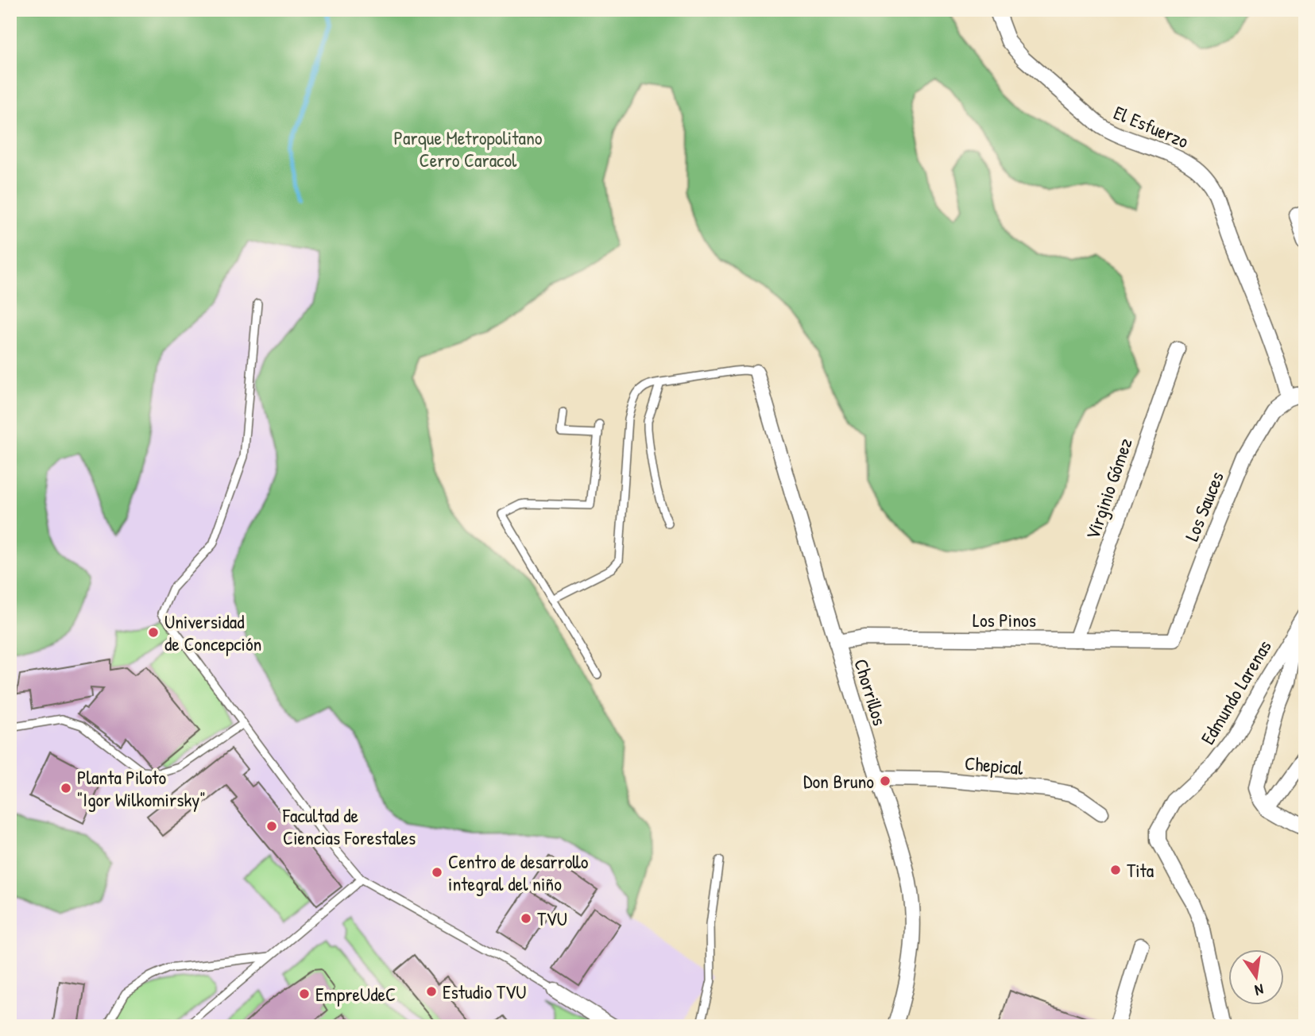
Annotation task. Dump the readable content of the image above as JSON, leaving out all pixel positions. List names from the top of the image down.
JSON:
{
  "streets": {
    "street": [
      "El Esfuerzo",
      "Virginio Gómez",
      "Los Sauces",
      "Los Pinos",
      "Chorrillos",
      "Edmundo Larenas",
      "Chepical"
    ]
  },
  "crossings": [
    ["El Esfuerzo", "Los Sauces"],
    ["Virginio Gómez", "Los Pinos"],
    ["Los Sauces", "Los Pinos"],
    ["Los Pinos", "Chorrillos"],
    ["Chorrillos", "Chepical"]
  ],
  "parks": ["Parque Metropolitano Cerro Caracol"],
  "places": [
    "Universidad de Concepción",
    "Don Bruno",
    "Planta Piloto \"Igor Wilkomirsky\"",
    "Facultad de Ciencias Forestales",
    "Tita",
    "Centro de desarrollo integral del niño",
    "TVU",
    "Estudio TVU",
    "EmpreUdeC"
  ],
  "north": "bottom"
}
